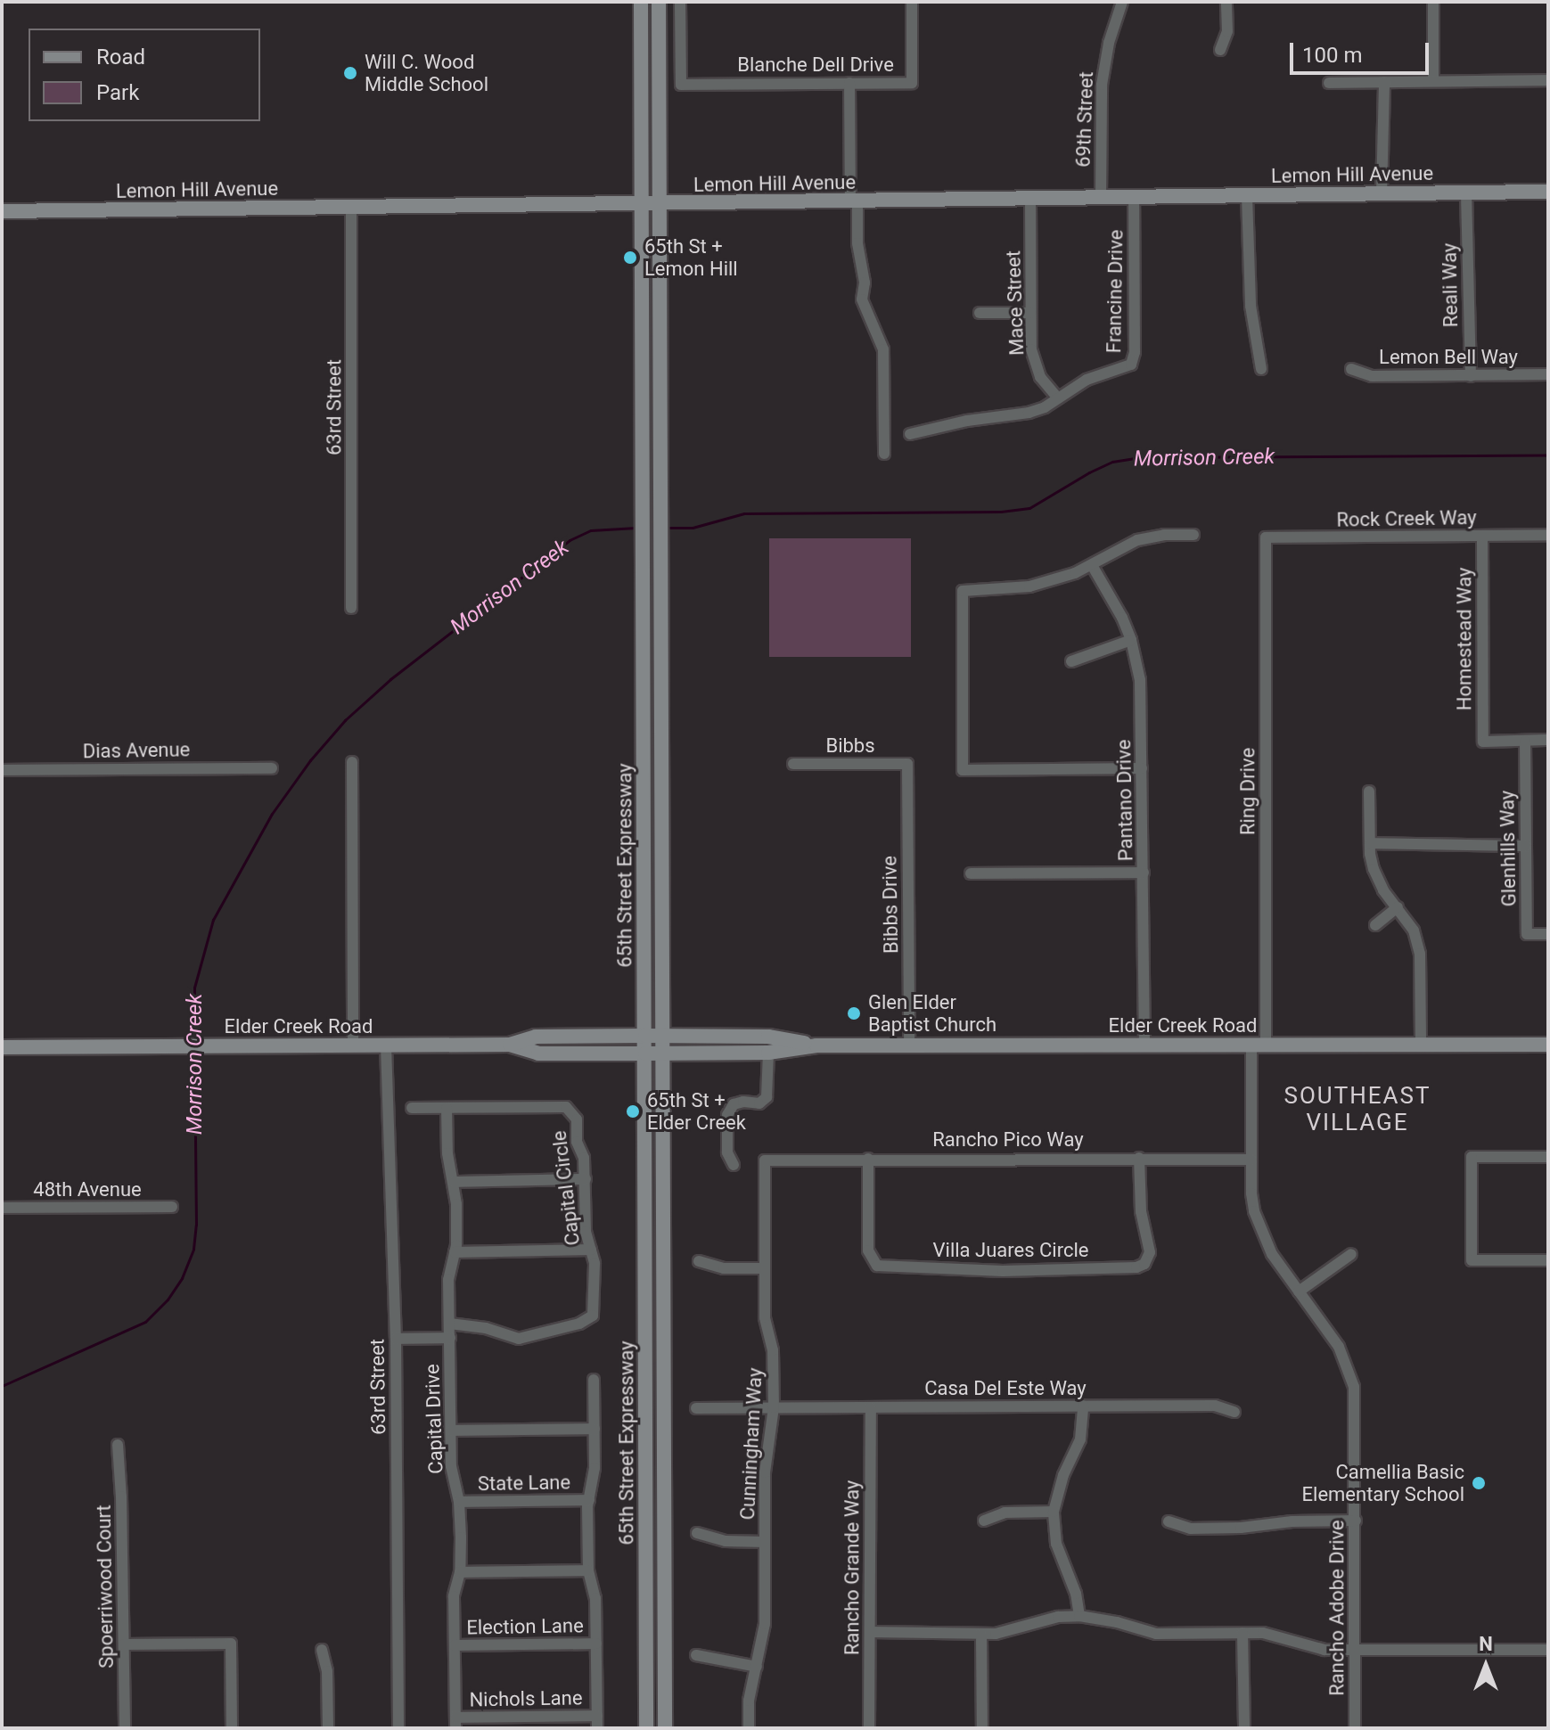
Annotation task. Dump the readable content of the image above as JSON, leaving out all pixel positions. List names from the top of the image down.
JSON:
{
  "streets": {
    "main road": ["Lemon Hill Avenue", "65th Street Expressway", "Elder Creek Road"],
    "street": [
      "Blanche Dell Drive",
      "69th Street",
      "Reali Way",
      "Francine Drive",
      "Mace Street",
      "Lemon Bell Way",
      "63rd Street",
      "Rock Creek Way",
      "Homestead Way",
      "Bibbs",
      "Dias Avenue",
      "Ring Drive",
      "Pantano Drive",
      "Glenhills Way",
      "Bibbs Drive",
      "Rancho Pico Way",
      "Capital Circle",
      "48th Avenue",
      "Villa Juares Circle",
      "Casa Del Este Way",
      "Capital Drive",
      "Cunningham Way",
      "State Lane",
      "Rancho Grande Way",
      "Spoerriwood Court",
      "Rancho Adobe Drive",
      "Election Lane",
      "Nichols Lane"
    ]
  },
  "crossings": [
    ["69th Street", "Lemon Hill Avenue"],
    ["Lemon Hill Avenue", "Reali Way"],
    ["Lemon Hill Avenue", "Francine Drive"],
    ["Lemon Hill Avenue", "Mace Street"],
    ["Lemon Hill Avenue", "63rd Street"],
    ["Lemon Hill Avenue", "65th Street Expressway"],
    ["Reali Way", "Lemon Bell Way"],
    ["Francine Drive", "Mace Street"],
    ["63rd Street", "Elder Creek Road"],
    ["Rock Creek Way", "Homestead Way"],
    ["Rock Creek Way", "Ring Drive"],
    ["Homestead Way", "Glenhills Way"],
    ["Bibbs", "Bibbs Drive"],
    ["Ring Drive", "Elder Creek Road"],
    ["Ring Drive", "Rancho Adobe Drive"],
    ["Pantano Drive", "Elder Creek Road"],
    ["65th Street Expressway", "Elder Creek Road"],
    ["Bibbs Drive", "Elder Creek Road"],
    ["Elder Creek Road", "Rancho Adobe Drive"],
    ["Rancho Pico Way", "Villa Juares Circle"],
    ["Rancho Pico Way", "Cunningham Way"],
    ["Rancho Pico Way", "Rancho Adobe Drive"],
    ["Capital Circle", "Capital Drive"],
    ["Casa Del Este Way", "Cunningham Way"],
    ["Casa Del Este Way", "Rancho Grande Way"],
    ["Capital Drive", "State Lane"],
    ["Capital Drive", "Election Lane"],
    ["Capital Drive", "Nichols Lane"]
  ],
  "districts": ["SOUTHEAST VILLAGE"],
  "water": ["Morrison Creek"],
  "places": [
    "Will C. Wood Middle School",
    "65th St + Lemon Hill",
    "Glen Elder Baptist Church",
    "65th St + Elder Creek",
    "Camellia Basic Elementary School"
  ],
  "legend": ["Road", "Park"],
  "scale_bar": "100 m",
  "north": "top"
}
